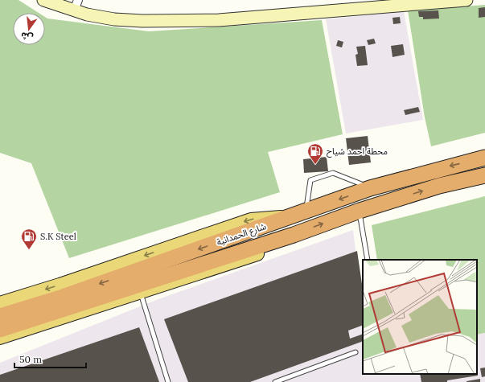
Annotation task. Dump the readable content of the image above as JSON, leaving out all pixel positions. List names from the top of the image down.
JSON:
{
  "streets": {
    "highway": ["شارع الحمدانية"]
  },
  "places": {
    "fuel station": ["محطة احمد شياح", "S.K Steel"]
  },
  "scale_bar": "50 m",
  "north": "bottom"
}
